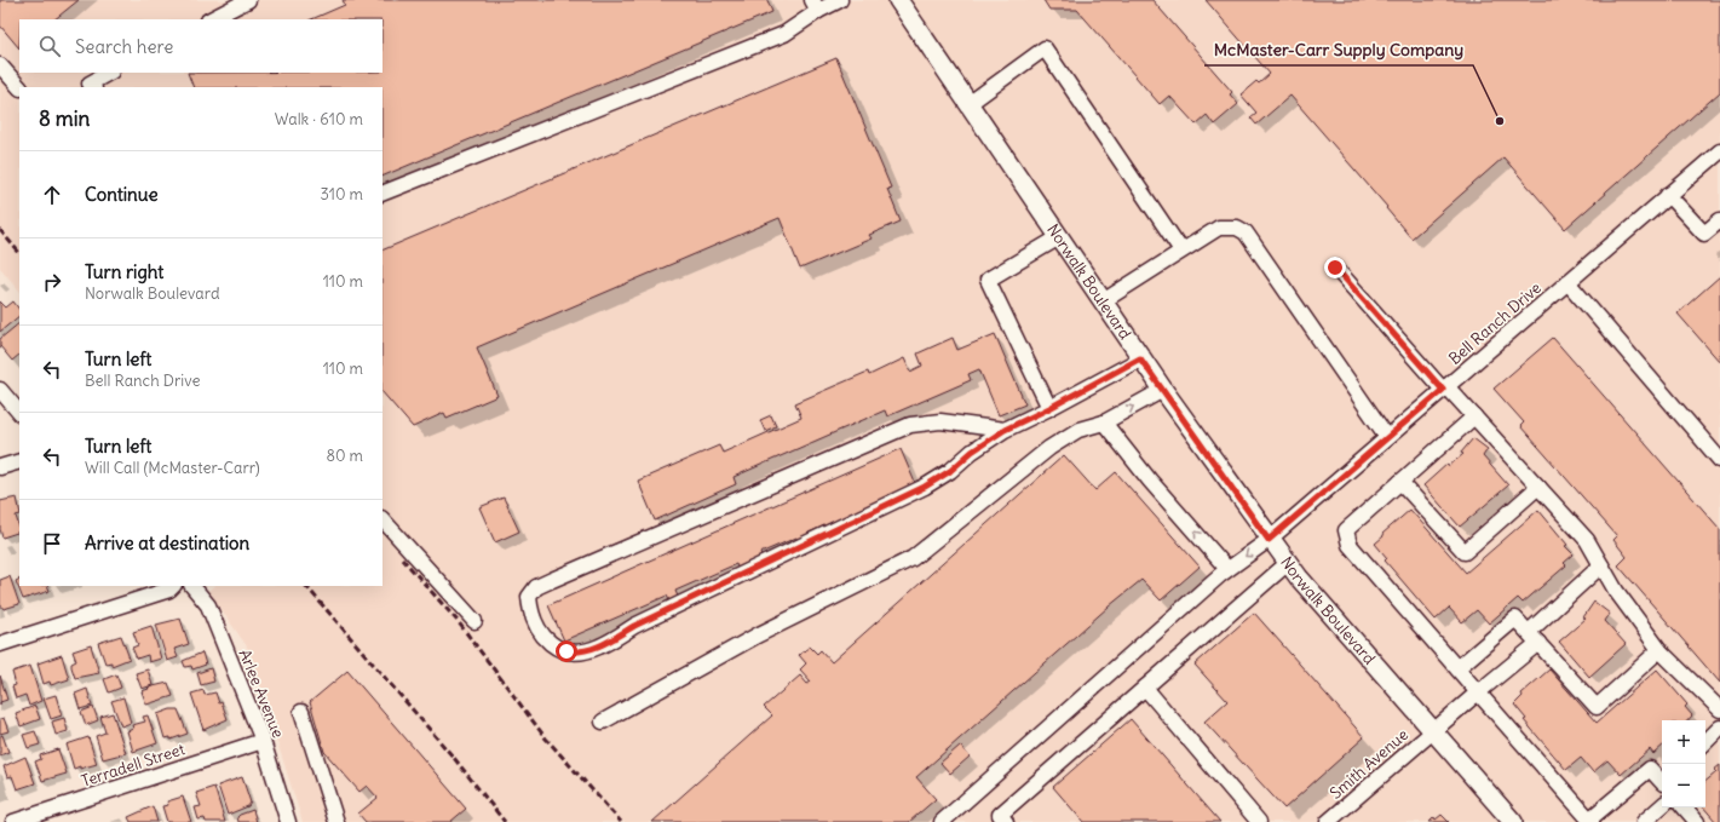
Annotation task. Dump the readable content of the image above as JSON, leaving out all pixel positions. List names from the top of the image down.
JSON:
{
  "streets": {
    "main road": ["Norwalk Boulevard"],
    "street": [
      "Bell Ranch Drive",
      "Arlee Avenue",
      "Smith Avenue",
      "Terradell Street"
    ]
  },
  "crossings": [
    ["Norwalk Boulevard", "Bell Ranch Drive"],
    ["Norwalk Boulevard", "Smith Avenue"],
    ["Arlee Avenue", "Terradell Street"]
  ],
  "places": ["McMaster-Carr Supply Company"],
  "page": {
    "search": "Search here",
    "heading": ["8 min", "Walk · 610 m"],
    "list": [
      ["Continue", "310 m"],
      ["Turn right", "Norwalk Boulevard", "110 m"],
      ["Turn left", "Bell Ranch Drive", "110 m"],
      ["Turn left", "Will Call (McMaster-Carr)", "80 m"],
      "Arrive at destination"
    ],
    "map_buttons": ["+", "−"]
  }
}
